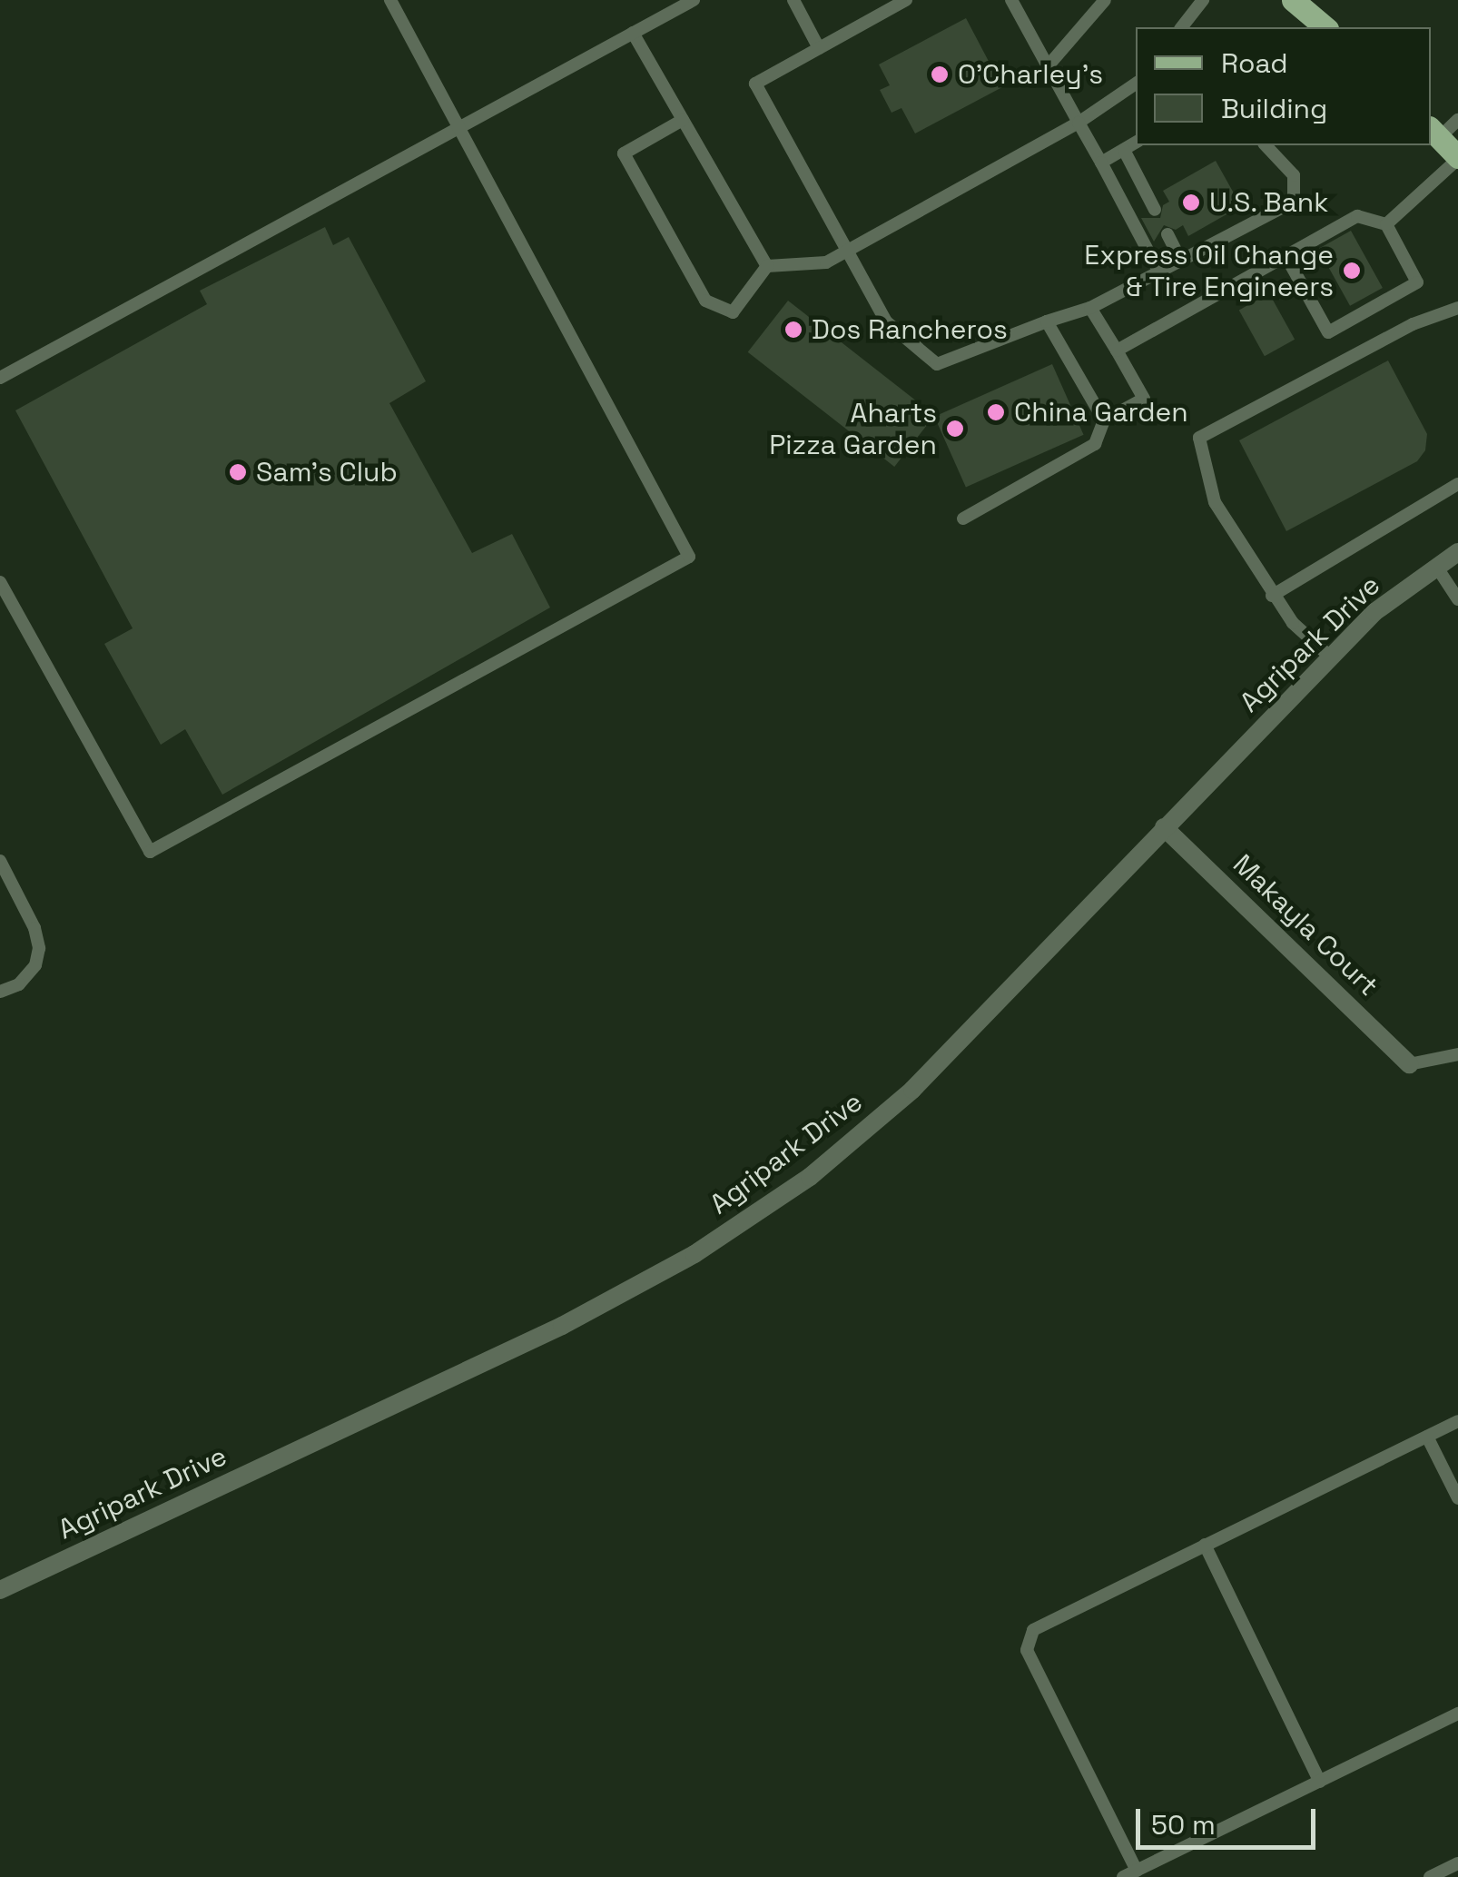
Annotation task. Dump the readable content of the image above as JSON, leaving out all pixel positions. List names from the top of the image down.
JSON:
{
  "streets": {
    "street": ["Agripark Drive", "Makayla Court"]
  },
  "crossings": [
    ["Agripark Drive", "Makayla Court"]
  ],
  "places": [
    "O'Charley's",
    "U.S. Bank",
    "Express Oil Change & Tire Engineers",
    "Dos Rancheros",
    "China Garden",
    "Aharts Pizza Garden",
    "Sam's Club"
  ],
  "legend": ["Road", "Building"],
  "scale_bar": "50 m"
}
